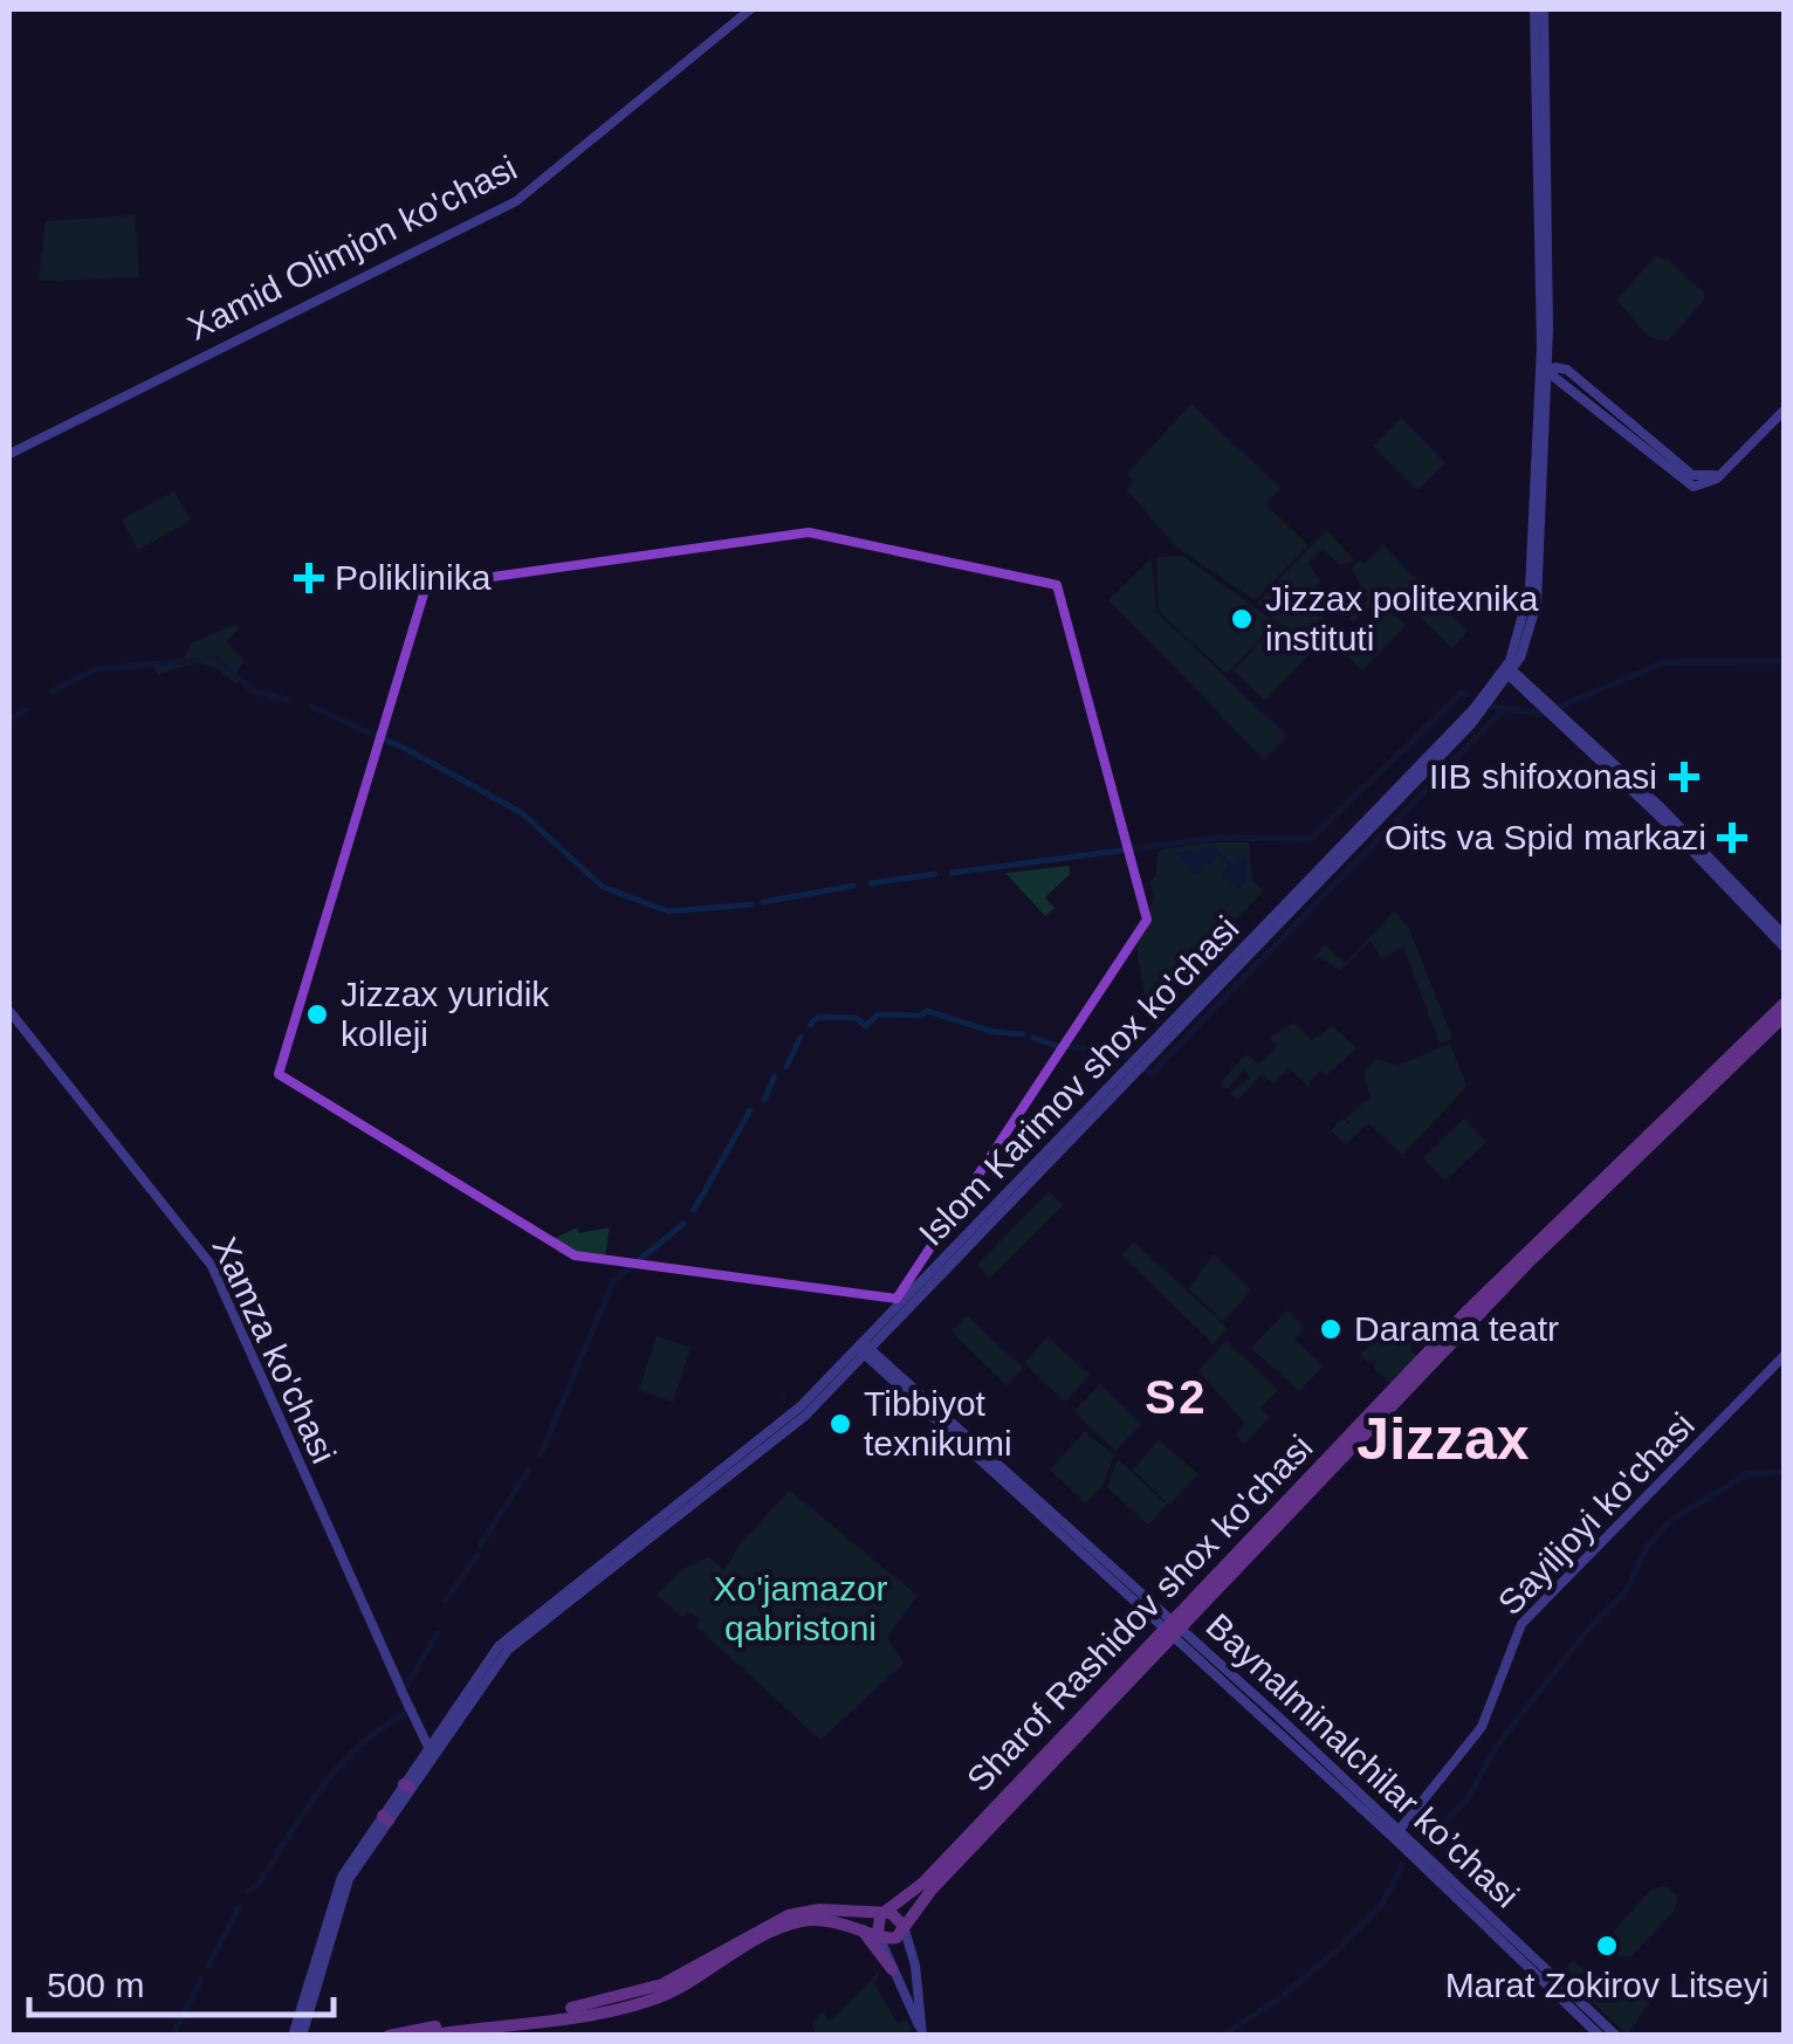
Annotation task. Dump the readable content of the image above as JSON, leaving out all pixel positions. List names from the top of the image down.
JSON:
{
  "streets": {
    "main road": [
      "Xamid Olimjon ko'chasi",
      "Islom Karimov shox ko'chasi",
      "Xamza ko'chasi",
      "Sayiljoyi ko'chasi",
      "Sharof Rashidov shox ko'chasi",
      "Baynalminalchilar ko’chasi"
    ]
  },
  "crossings": [
    ["Islom Karimov shox ko'chasi", "Xamza ko'chasi"],
    ["Islom Karimov shox ko'chasi", "Baynalminalchilar ko’chasi"],
    ["Sayiljoyi ko'chasi", "Baynalminalchilar ko’chasi"],
    ["Sharof Rashidov shox ko'chasi", "Baynalminalchilar ko’chasi"]
  ],
  "districts": ["S2", "Jizzax"],
  "parks": ["Xo'jamazor qabristoni"],
  "places": {
    "health": ["Poliklinika", "IIB shifoxonasi", "Oits va Spid markazi"],
    "other": [
      "Jizzax politexnika instituti",
      "Jizzax yuridik kolleji",
      "Darama teatr",
      "Tibbiyot texnikumi",
      "Marat Zokirov Litseyi"
    ]
  },
  "scale_bar": "500 m"
}
